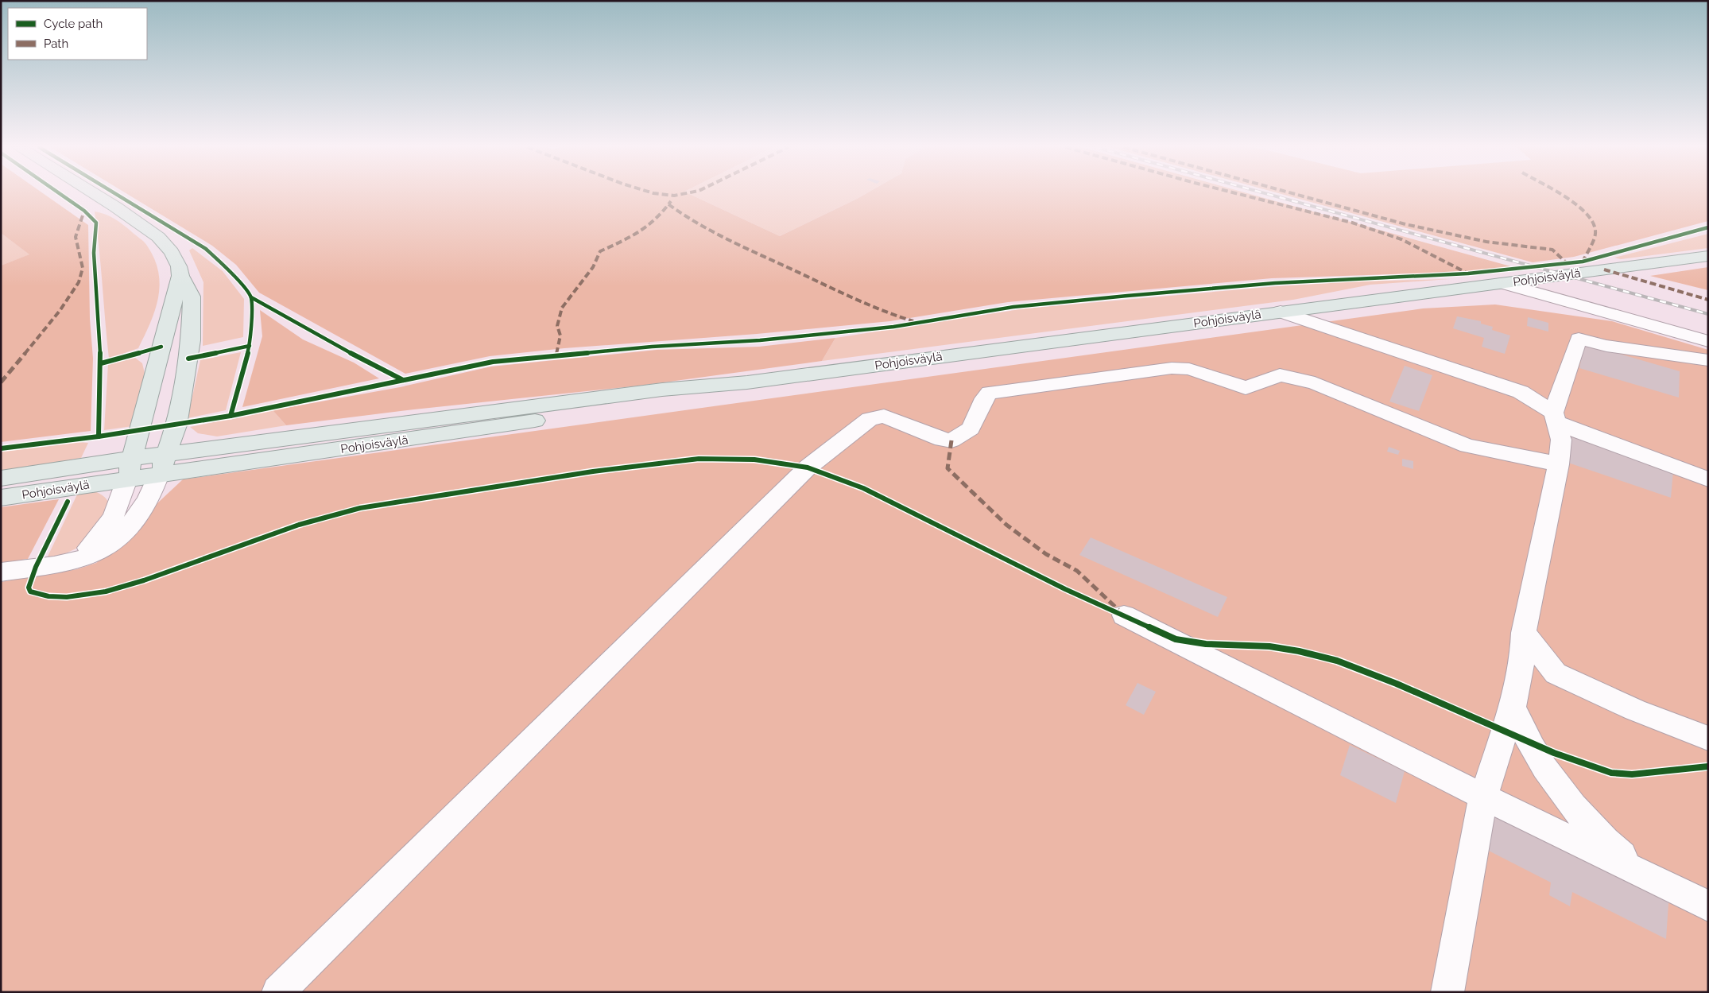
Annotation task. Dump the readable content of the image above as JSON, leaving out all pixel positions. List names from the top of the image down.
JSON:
{
  "streets": {
    "main road": ["Pohjoisväylä"]
  },
  "legend": ["Cycle path", "Path"]
}
